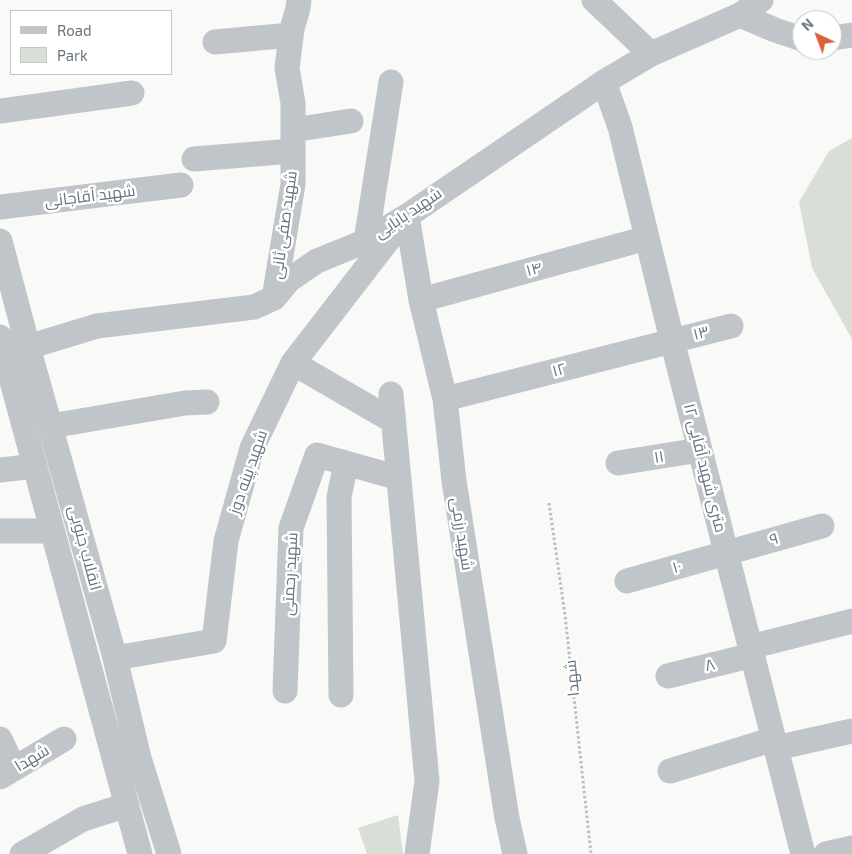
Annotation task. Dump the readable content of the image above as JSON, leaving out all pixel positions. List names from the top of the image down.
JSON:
{
  "streets": {
    "street": [
      "شهید آقاجانی",
      "شهید بابایی",
      "شهید صفی ثانی",
      "۱۴",
      "۱۳",
      "۱۲",
      "۱۱",
      "۱۲ متری شهید آقایی",
      "شهید پینه دوز",
      "شهید رزمی",
      "۹",
      "انقلاب جنوبی",
      "۱۰",
      "شهید رحمتی",
      "۸",
      "شهدا"
    ]
  },
  "crossings": [
    ["شهید بابایی", "شهید صفی ثانی"],
    ["شهید بابایی", "۱۲ متری شهید آقایی"],
    ["شهید بابایی", "شهید پینه دوز"],
    ["شهید بابایی", "شهید رزمی"],
    ["شهید بابایی", "انقلاب جنوبی"],
    ["۱۴", "۱۲ متری شهید آقایی"],
    ["۱۴", "شهید رزمی"],
    ["۱۳", "۱۲"],
    ["۱۳", "۱۲ متری شهید آقایی"],
    ["۱۲", "۱۲ متری شهید آقایی"],
    ["۱۲", "شهید رزمی"],
    ["۱۱", "۱۲ متری شهید آقایی"],
    ["۱۲ متری شهید آقایی", "۹"],
    ["۱۲ متری شهید آقایی", "۱۰"],
    ["۱۲ متری شهید آقایی", "۸"],
    ["شهید پینه دوز", "شهید رزمی"],
    ["شهید پینه دوز", "انقلاب جنوبی"],
    ["۹", "۱۰"]
  ],
  "legend": ["Road", "Park"],
  "north": "top left"
}
